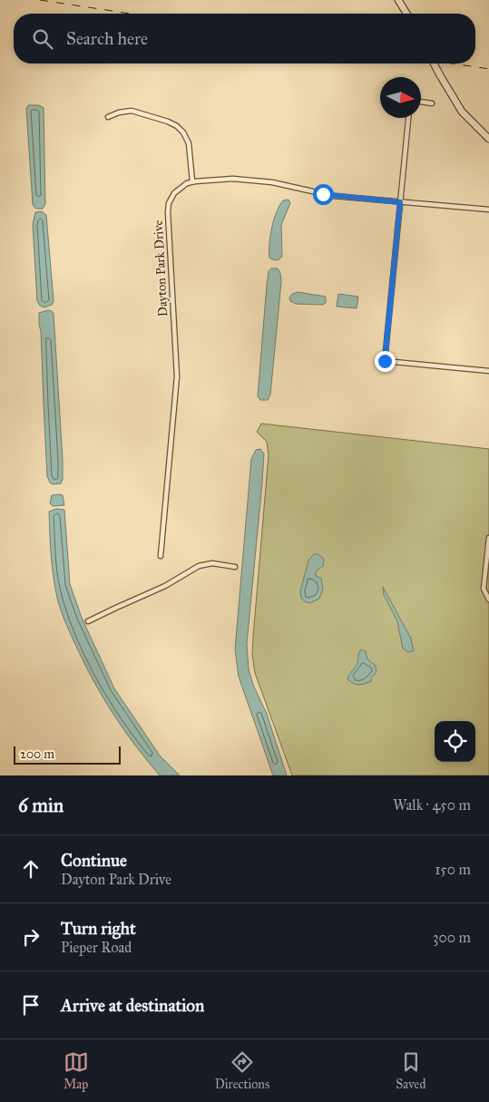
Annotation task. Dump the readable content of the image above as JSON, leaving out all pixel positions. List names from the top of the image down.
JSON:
{
  "streets": {
    "street": ["Dayton Park Drive"]
  },
  "scale_bar": "200 m",
  "north": "right",
  "page": {
    "search": "Search here",
    "scale": "200 m",
    "heading": ["6 min", "Walk · 450 m"],
    "list": [
      ["Continue", "Dayton Park Drive", "150 m"],
      ["Turn right", "Pieper Road", "300 m"],
      "Arrive at destination"
    ],
    "nav": ["Map", "Directions", "Saved"]
  }
}
